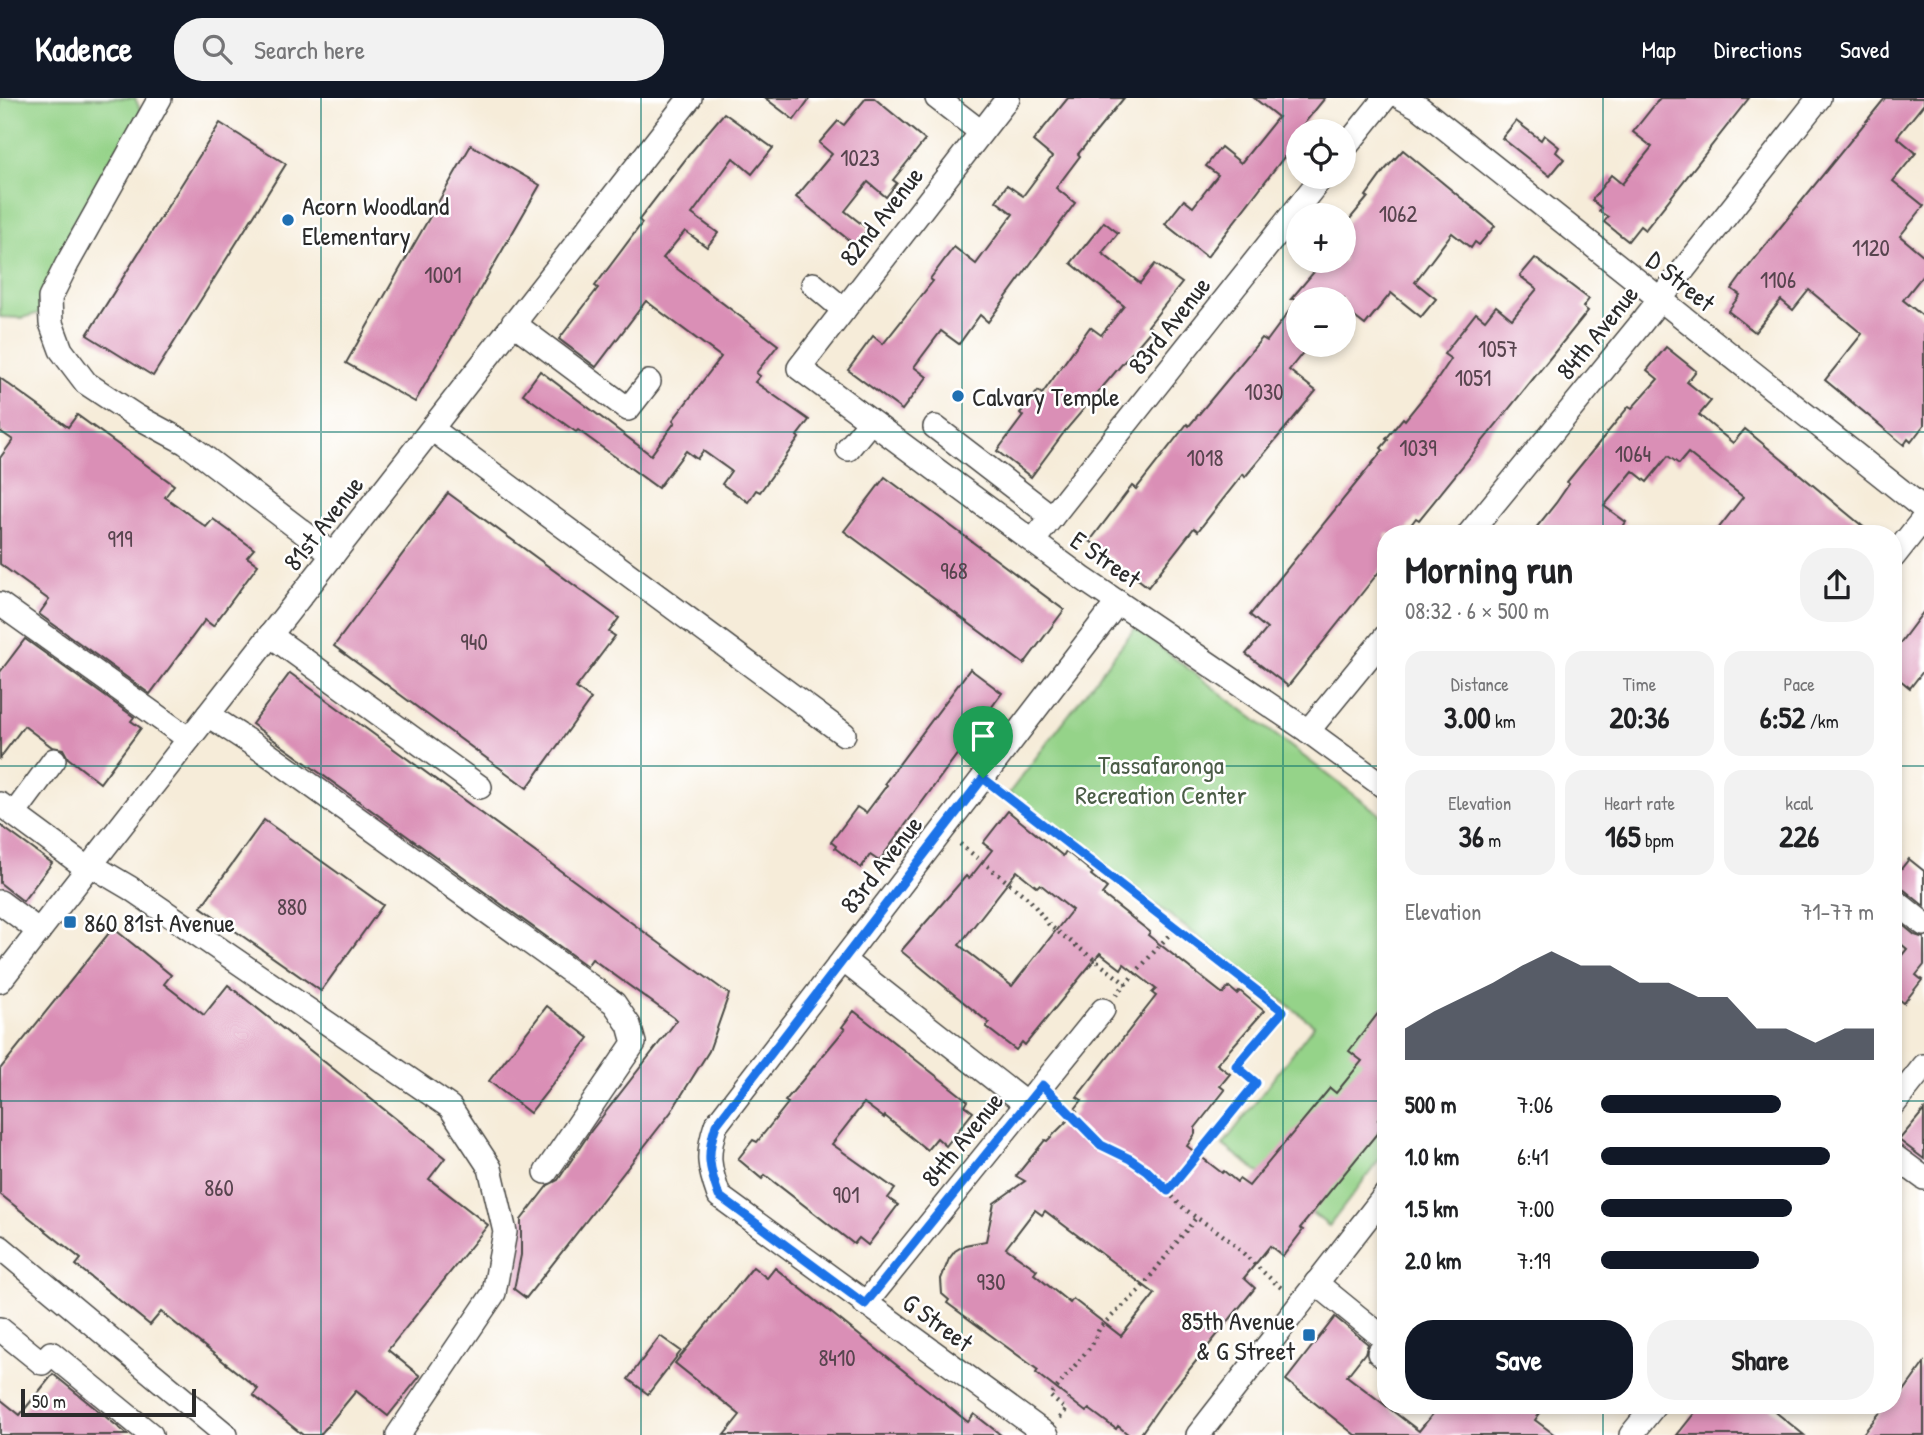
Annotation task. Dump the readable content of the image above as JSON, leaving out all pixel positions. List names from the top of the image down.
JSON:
{
  "streets": {
    "street": [
      "82nd Avenue",
      "D Street",
      "83rd Avenue",
      "84th Avenue",
      "81st Avenue",
      "E Street",
      "G Street"
    ]
  },
  "crossings": [
    ["82nd Avenue", "E Street"],
    ["D Street", "84th Avenue"],
    ["83rd Avenue", "E Street"],
    ["83rd Avenue", "G Street"],
    ["84th Avenue", "G Street"]
  ],
  "parks": ["Tassafaronga Recreation Center"],
  "places": {
    "other": ["Acorn Woodland Elementary", "Calvary Temple"],
    "transit": ["860 81st Avenue", "85th Avenue & G Street"]
  },
  "house_numbers": [
    "1023",
    "1062",
    "1120",
    "1001",
    "1106",
    "1057",
    "1051",
    "1030",
    "1039",
    "1064",
    "1018",
    "919",
    "968",
    "940",
    "880",
    "860",
    "901",
    "930",
    "8410"
  ],
  "scale_bar": "50 m",
  "page": {
    "header": "Kadence",
    "search": "Search here",
    "nav": ["Map", "Directions", "Saved"],
    "map_buttons": ["+", "−"],
    "heading": ["Morning run", "08:32 · 6 × 500 m"],
    "stats": [
      ["Distance", "3.00 km"],
      ["Time", "20:36"],
      ["Pace", "6:52 /km"],
      ["Elevation", "36 m"],
      ["Heart rate", "165 bpm"],
      ["kcal", "226"]
    ],
    "chart": ["Elevation", "71–77 m"],
    "list": [
      {
        "name": "500 m",
        "note": "7:06"
      },
      {
        "name": "1.0 km",
        "note": "6:41"
      },
      {
        "name": "1.5 km",
        "note": "7:00"
      },
      {
        "name": "2.0 km",
        "note": "7:19"
      }
    ],
    "buttons": ["Save", "Share"],
    "scale": "50 m"
  }
}
